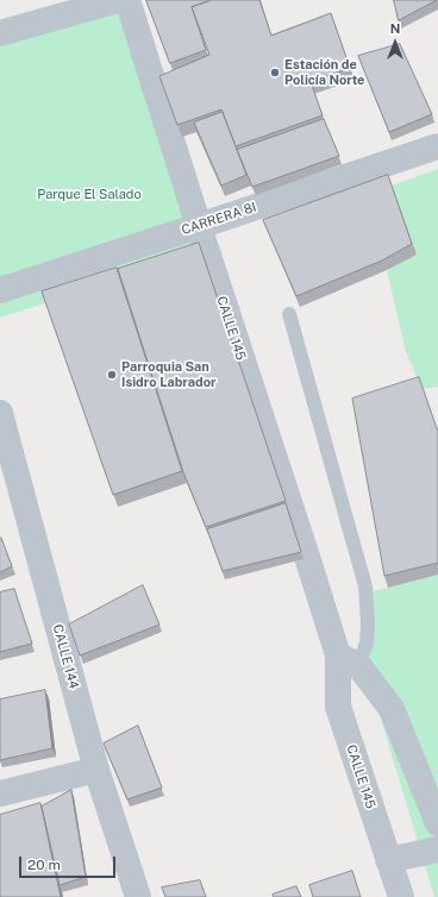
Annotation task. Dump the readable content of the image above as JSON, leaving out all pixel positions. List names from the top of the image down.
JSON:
{
  "streets": {
    "street": ["CARRERA 8I", "CALLE 145", "CALLE 144"]
  },
  "crossings": [
    ["CARRERA 8I", "CALLE 145"]
  ],
  "parks": ["Parque El Salado"],
  "places": ["Estación de Policía Norte", "Parroquia San Isidro Labrador"],
  "scale_bar": "20 m",
  "north": "top"
}
